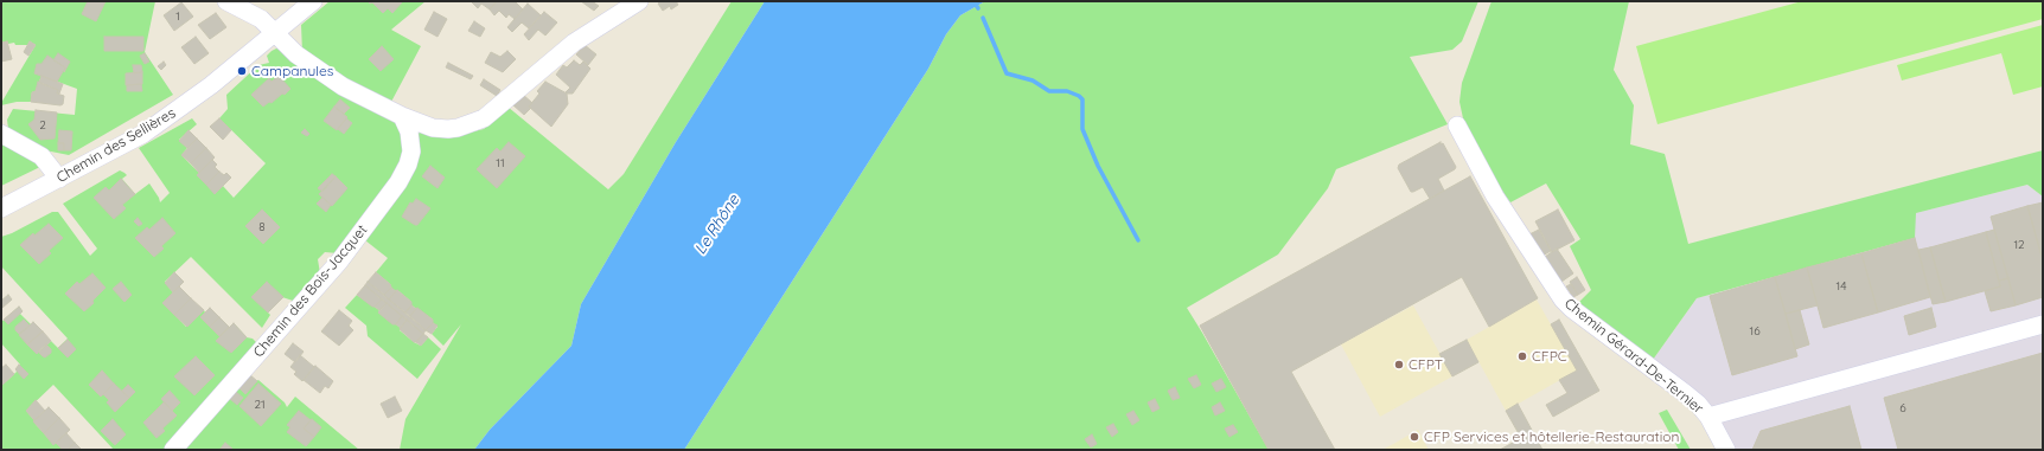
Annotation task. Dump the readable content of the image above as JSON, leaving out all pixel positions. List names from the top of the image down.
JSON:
{
  "streets": {
    "street": ["Chemin des Sellières", "Chemin des Bois-Jacquet", "Chemin Gérard-De-Ternier"]
  },
  "water": ["Le Rhône"],
  "places": [
    "Campanules",
    "CFPC",
    "CFPT",
    "CFP Services et hôtellerie-Restauration"
  ],
  "house_numbers": [
    "1",
    "2",
    "11",
    "8",
    "12",
    "14",
    "16",
    "21",
    "6"
  ]
}
